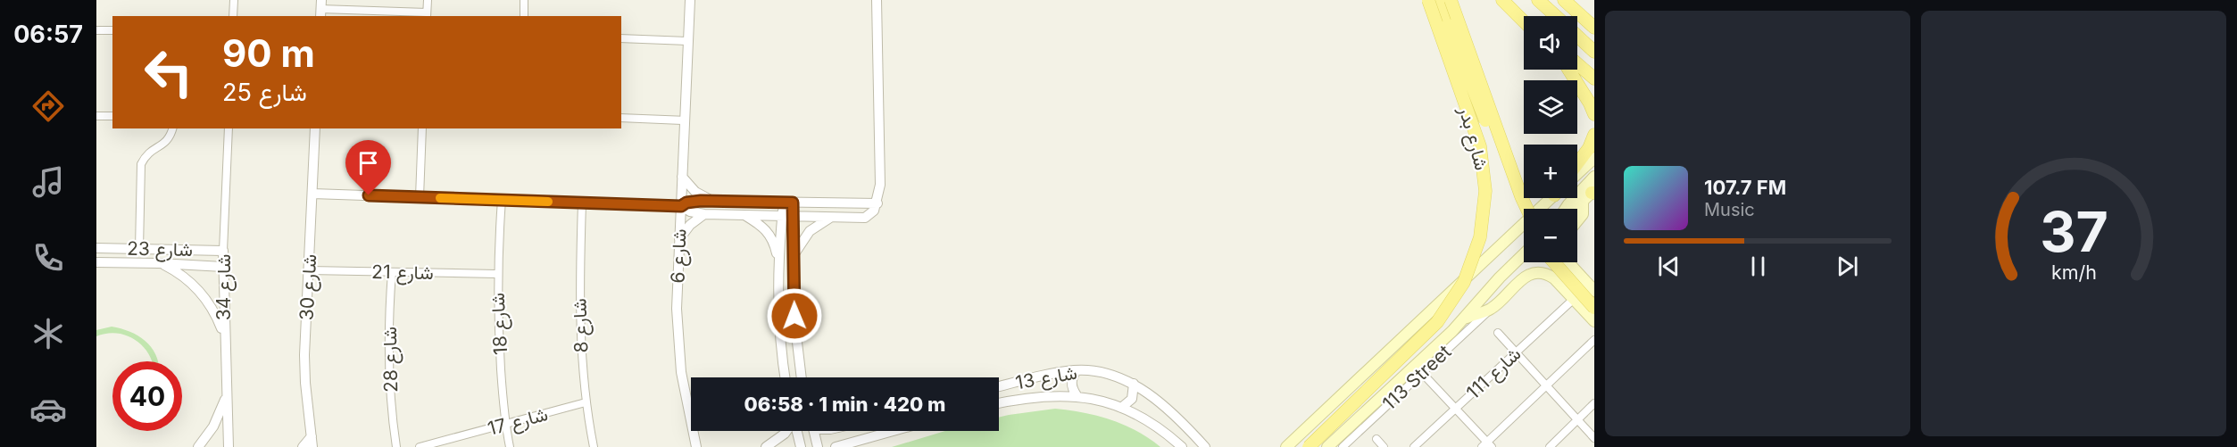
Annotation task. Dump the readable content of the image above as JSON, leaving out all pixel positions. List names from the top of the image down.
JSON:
{
  "streets": {
    "main road": ["شارع بدر"],
    "street": [
      "شارع 23",
      "شارع 6",
      "شارع 21",
      "شارع 34",
      "شارع 30",
      "شارع 18",
      "شارع 8",
      "شارع 28",
      "شارع 111",
      "شارع 13",
      "113 Street",
      "شارع 17"
    ]
  },
  "crossings": [
    ["شارع 23", "شارع 34"],
    ["شارع 21", "شارع 30"],
    ["شارع 21", "شارع 18"],
    ["شارع 21", "شارع 28"],
    ["شارع 18", "شارع 17"],
    ["شارع 8", "شارع 17"]
  ],
  "page": {
    "tabs": "06:57",
    "map_buttons": ["+", "−"],
    "turn": ["90 m", "شارع 25"],
    "song": ["107.7 FM", "Music"],
    "limit": "40",
    "trip": "06:58 · 1 min · 420 m",
    "gauge": ["37", "km/h"]
  }
}
